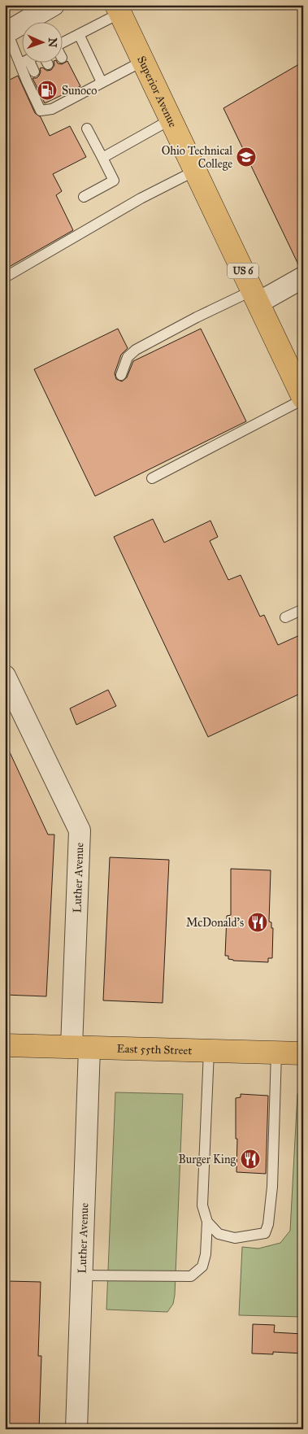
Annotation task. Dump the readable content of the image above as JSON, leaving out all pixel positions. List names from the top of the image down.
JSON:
{
  "streets": {
    "main road": ["Superior Avenue", "US 6", "East 55th Street"],
    "street": ["Luther Avenue"]
  },
  "crossings": [
    ["Luther Avenue", "East 55th Street"]
  ],
  "places": {
    "fuel station": ["Sunoco"],
    "school or university": ["Ohio Technical College"],
    "restaurant": ["McDonald's", "Burger King"]
  },
  "north": "right"
}
